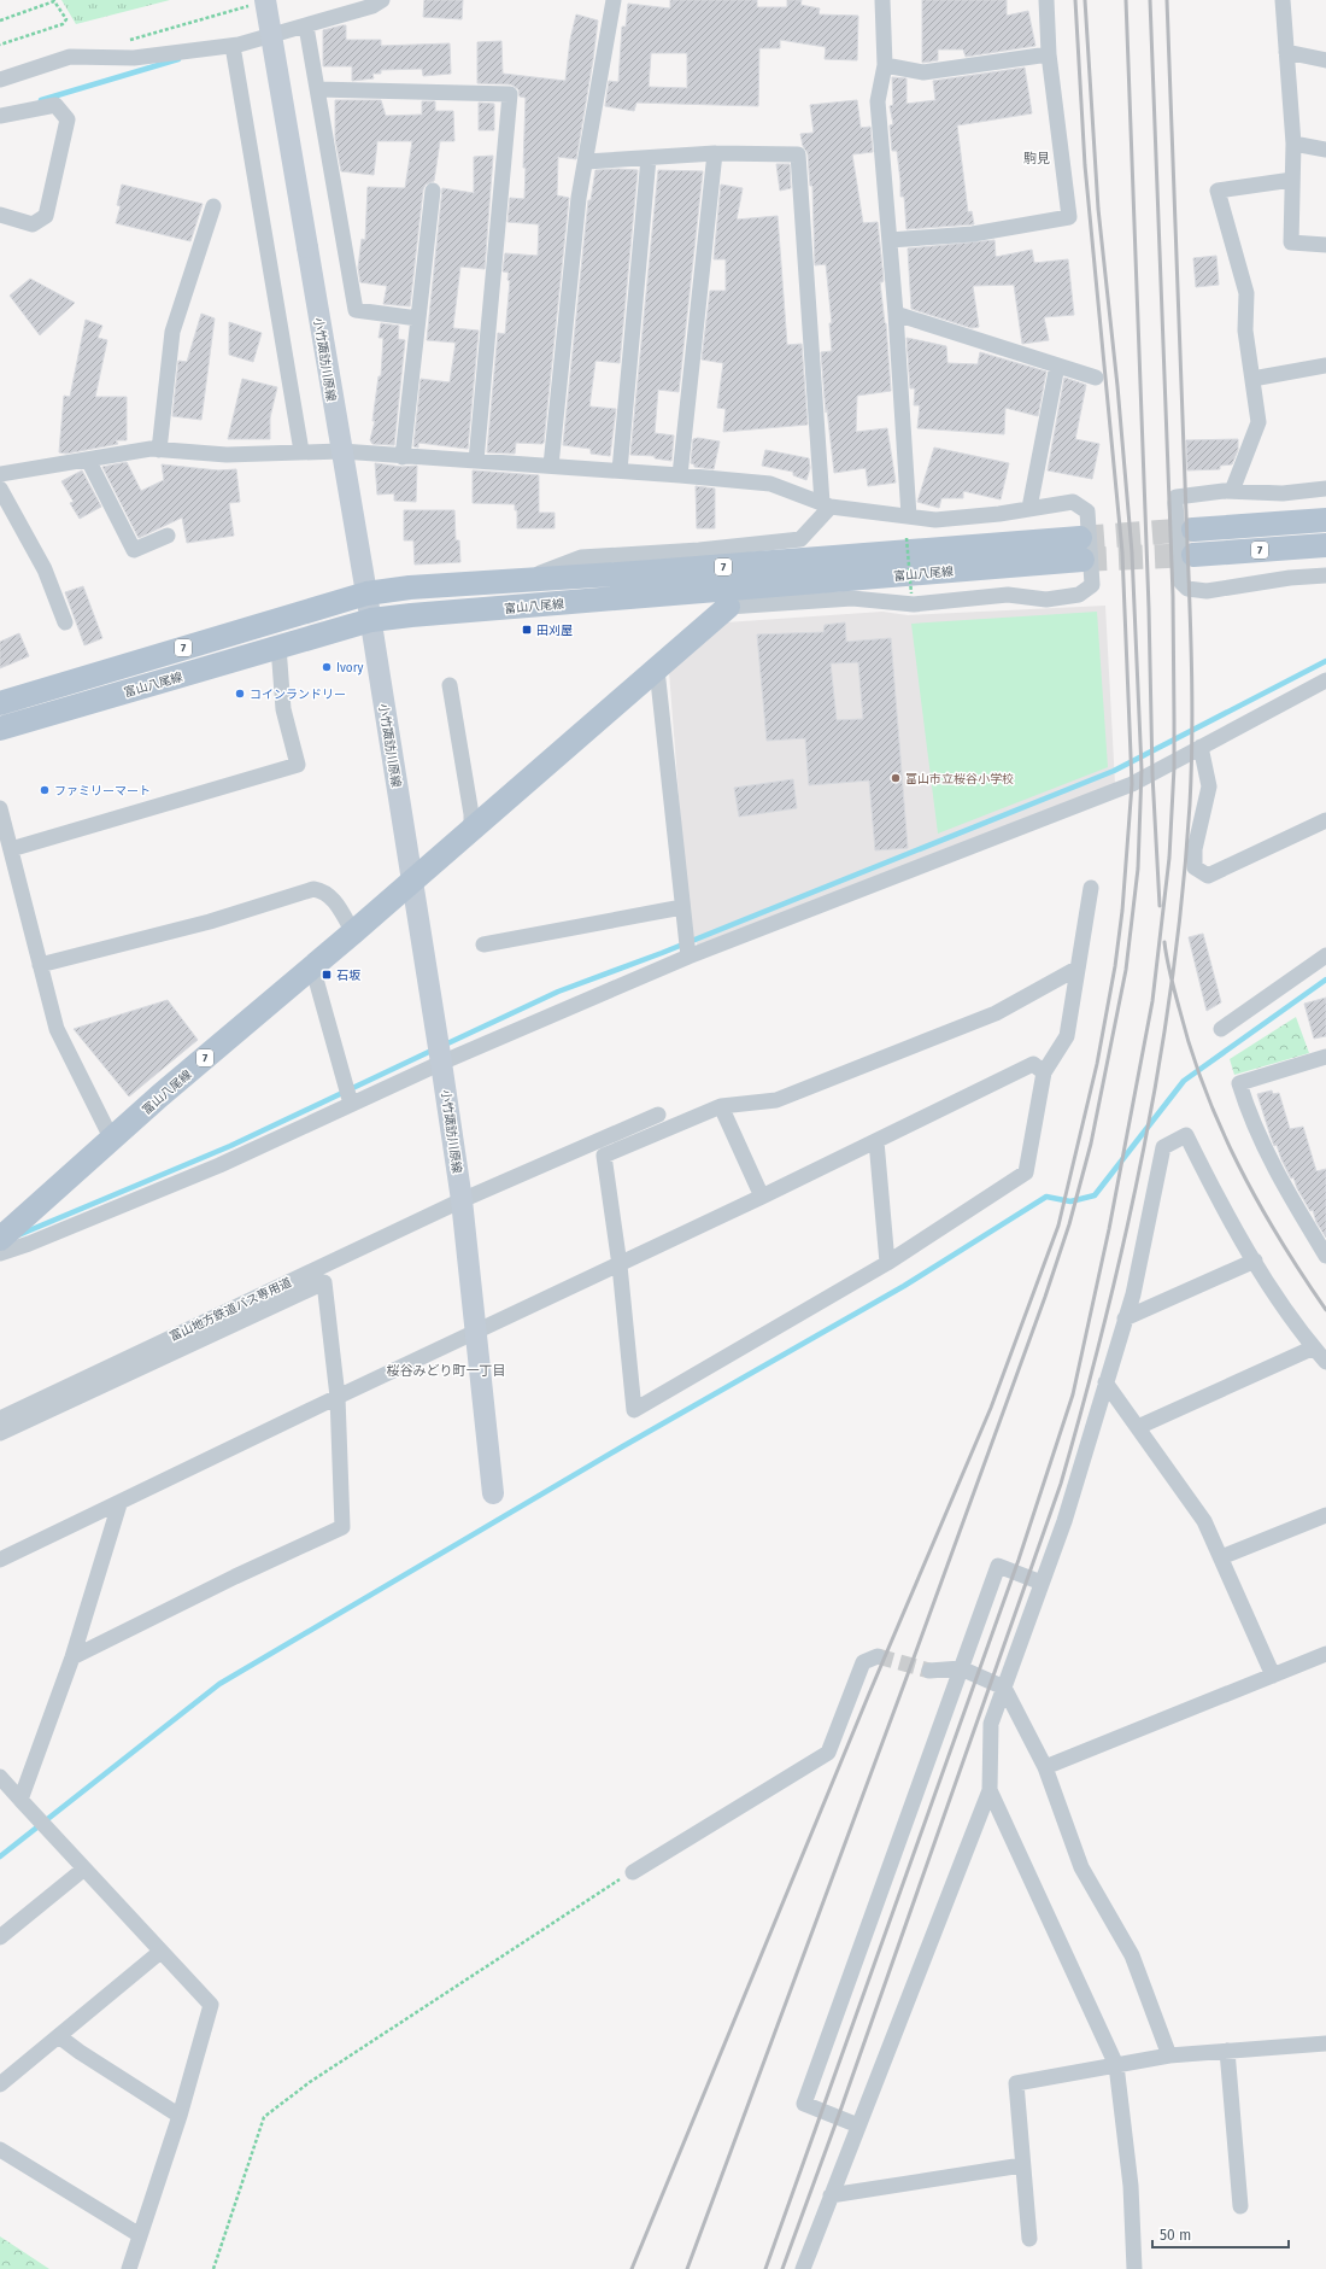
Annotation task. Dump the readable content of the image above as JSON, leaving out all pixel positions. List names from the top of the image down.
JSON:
{
  "streets": {
    "main road": ["小竹諏訪川原線", "7", "富山八尾線"],
    "street": ["富山地方鉄道バス専用道"]
  },
  "crossings": [
    ["小竹諏訪川原線", "富山八尾線"],
    ["小竹諏訪川原線", "富山地方鉄道バス専用道"]
  ],
  "districts": ["駒見", "桜谷みどり町一丁目"],
  "places": {
    "transit": ["田刈屋", "石坂"],
    "other": [
      "Ivory",
      "コインランドリー",
      "富山市立桜谷小学校",
      "ファミリーマート"
    ]
  },
  "scale_bar": "50 m"
}
